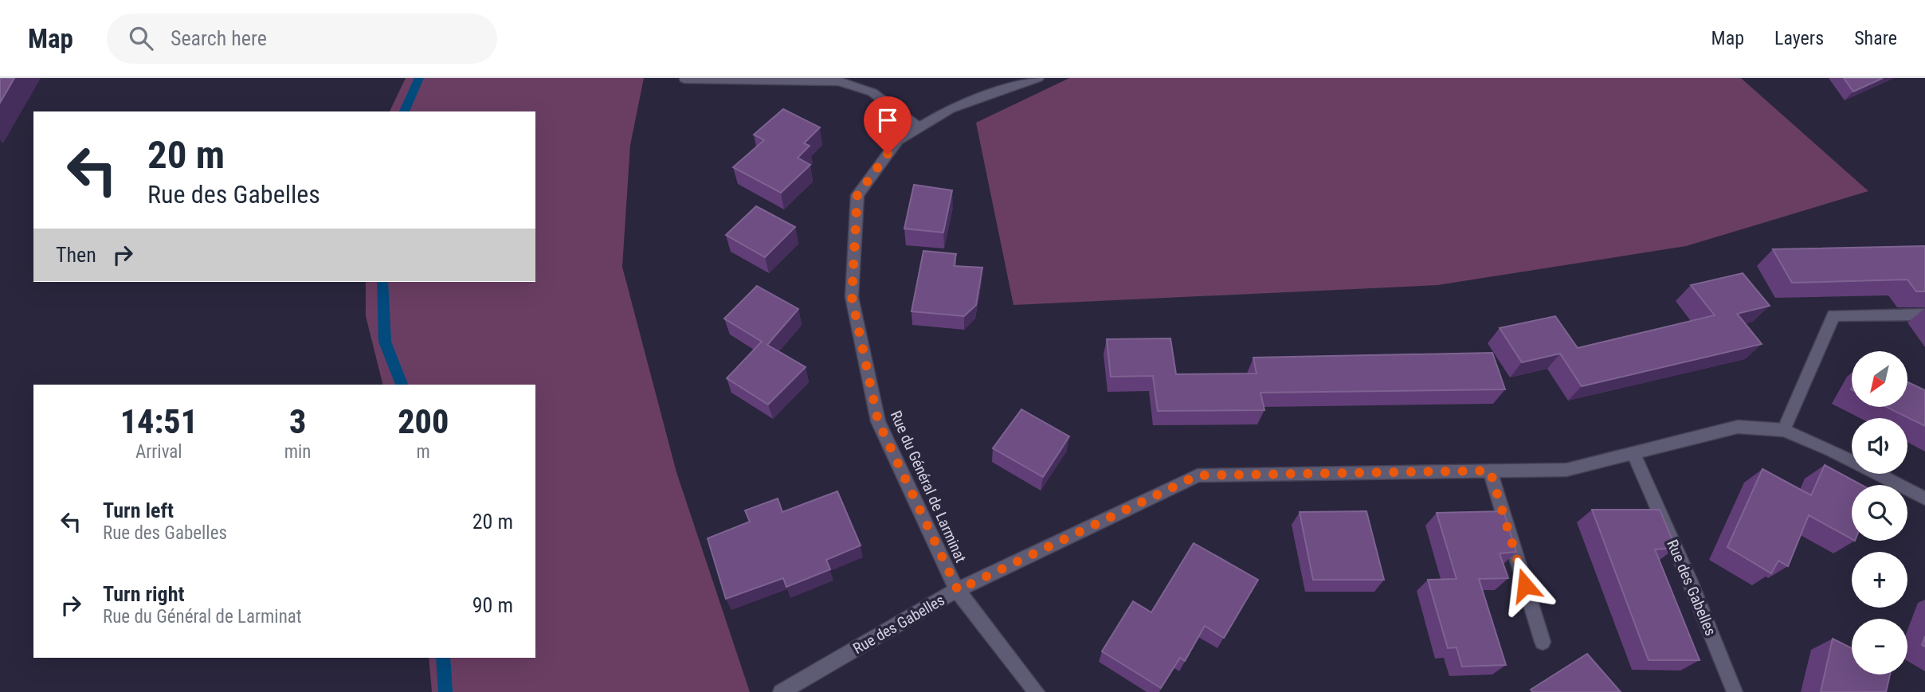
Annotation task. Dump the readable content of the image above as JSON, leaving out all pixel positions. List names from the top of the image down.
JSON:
{
  "streets": {
    "street": ["Rue du Général de Larminat", "Rue des Gabelles"]
  },
  "crossings": [
    ["Rue du Général de Larminat", "Rue des Gabelles"]
  ],
  "north": "bottom left",
  "page": {
    "header": "Map",
    "search": "Search here",
    "nav": ["Map", "Layers", "Share"],
    "turn": ["20 m", "Rue des Gabelles"],
    "then": "Then",
    "map_buttons": ["+", "−"],
    "eta": [
      "14:51",
      "Arrival",
      "3",
      "min",
      "200",
      "m"
    ],
    "list": [
      {
        "name": "Turn left",
        "note": "Rue des Gabelles",
        "value": "20 m"
      },
      {
        "name": "Turn right",
        "note": "Rue du Général de Larminat",
        "value": "90 m"
      }
    ]
  }
}
